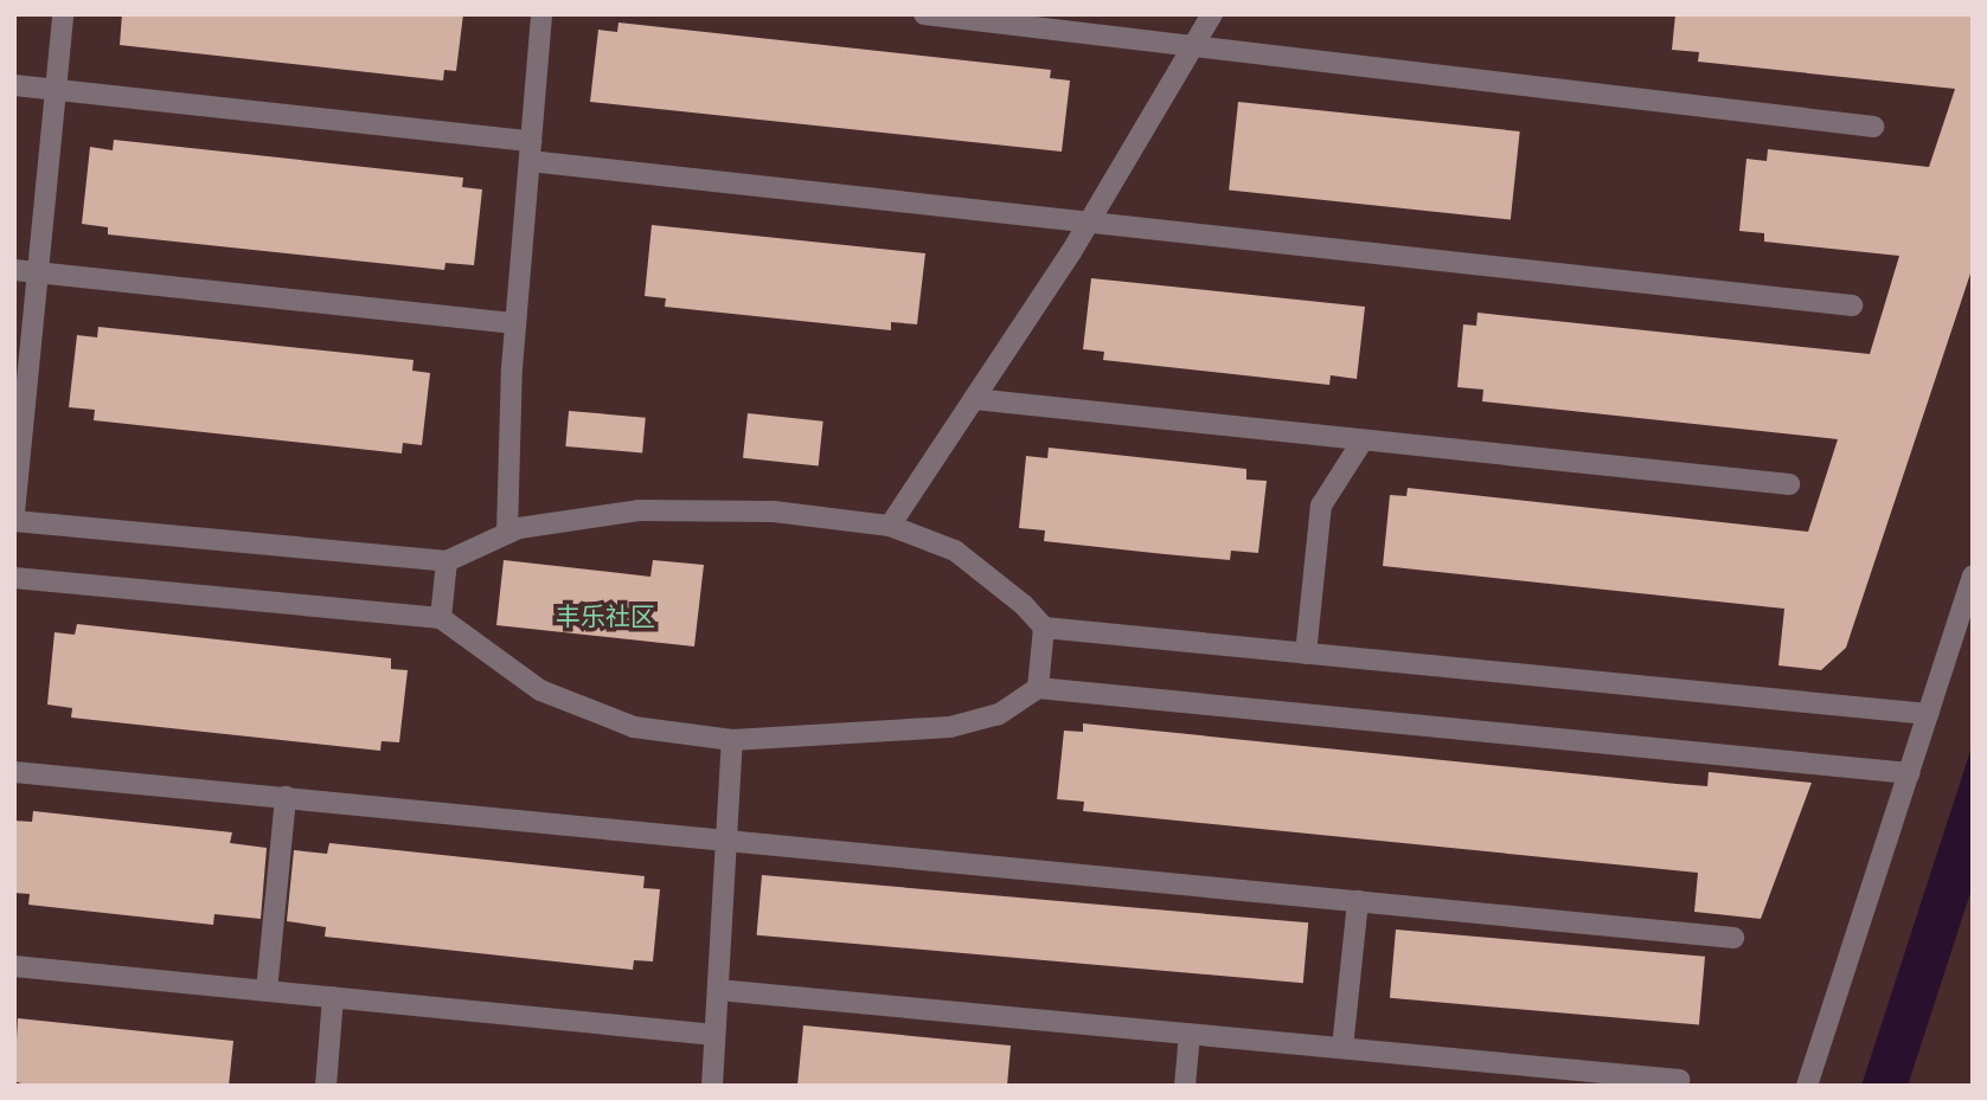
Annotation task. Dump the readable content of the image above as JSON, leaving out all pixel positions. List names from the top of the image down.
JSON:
{
  "districts": ["丰乐社区"]
}
